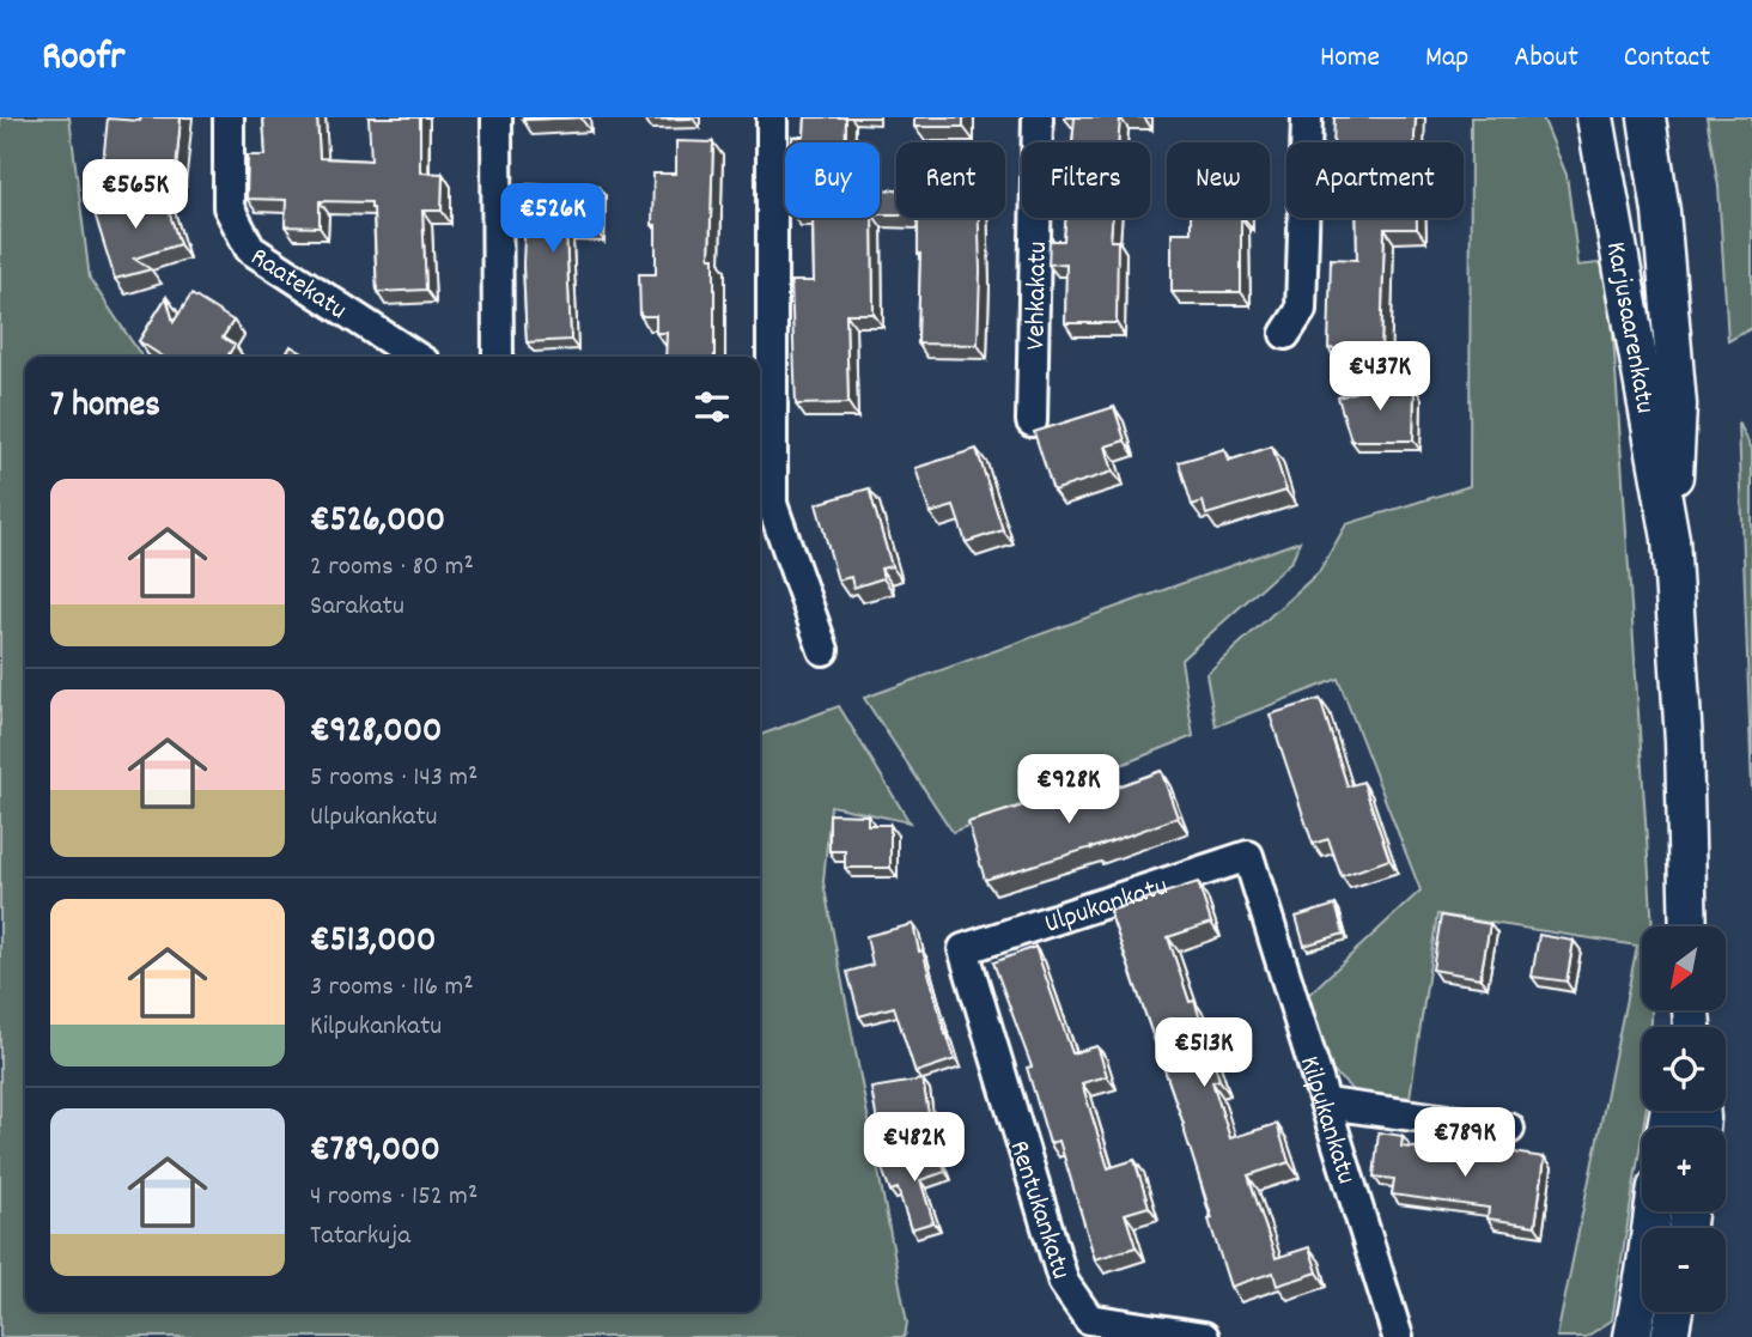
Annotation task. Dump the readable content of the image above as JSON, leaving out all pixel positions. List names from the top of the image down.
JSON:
{
  "streets": {
    "street": [
      "Raatekatu",
      "Vehkakatu",
      "Karjusaarenkatu",
      "Ulpukankatu",
      "Kilpukankatu",
      "Rentukankatu"
    ]
  },
  "crossings": [
    ["Ulpukankatu", "Kilpukankatu"],
    ["Ulpukankatu", "Rentukankatu"]
  ],
  "north": "bottom left",
  "page": {
    "header": "Roofr",
    "nav": [
      "Home",
      "Map",
      "About",
      "Contact"
    ],
    "chip": [
      "Buy",
      "Rent",
      "Filters",
      "New",
      "Apartment"
    ],
    "price": [
      "€565K",
      "€526K",
      "€437K",
      "€928K",
      "€513K",
      "€789K",
      "€482K"
    ],
    "heading": "7 homes",
    "list": [
      {
        "name": "€526,000",
        "note": "2 rooms · 80 m² · Sarakatu"
      },
      {
        "name": "€928,000",
        "note": "5 rooms · 143 m² · Ulpukankatu"
      },
      {
        "name": "€513,000",
        "note": "3 rooms · 116 m² · Kilpukankatu"
      },
      {
        "name": "€789,000",
        "note": "4 rooms · 152 m² · Tatarkuja"
      }
    ],
    "map_buttons": ["+", "−"]
  }
}
